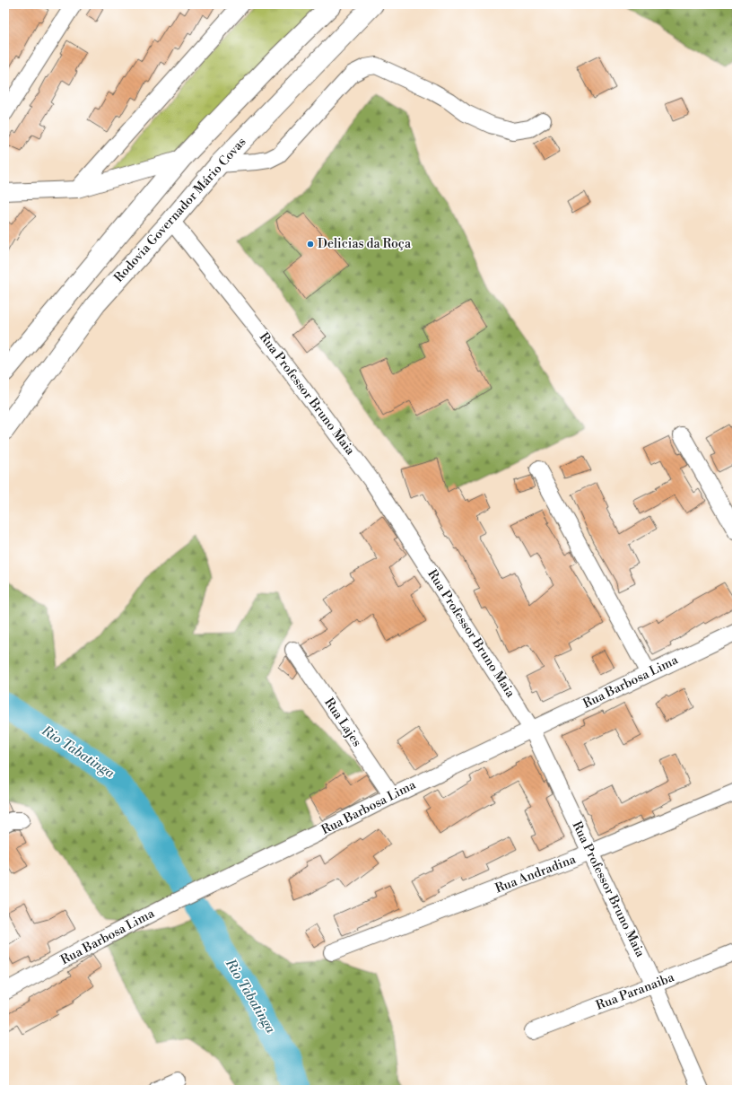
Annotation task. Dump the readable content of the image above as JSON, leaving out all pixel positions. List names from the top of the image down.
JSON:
{
  "streets": {
    "highway": ["Rodovia Governador Mário Covas"],
    "street": [
      "Rua Professor Bruno Maia",
      "Rua Barbosa Lima",
      "Rua Lajes",
      "Rua Andradina",
      "Rua Paranaiba"
    ]
  },
  "crossings": [
    ["Rodovia Governador Mário Covas", "Rua Professor Bruno Maia"],
    ["Rua Professor Bruno Maia", "Rua Barbosa Lima"],
    ["Rua Professor Bruno Maia", "Rua Andradina"],
    ["Rua Professor Bruno Maia", "Rua Paranaiba"],
    ["Rua Barbosa Lima", "Rua Lajes"]
  ],
  "water": ["Rio Tabatinga"],
  "places": ["Delicias da Roça"]
}
